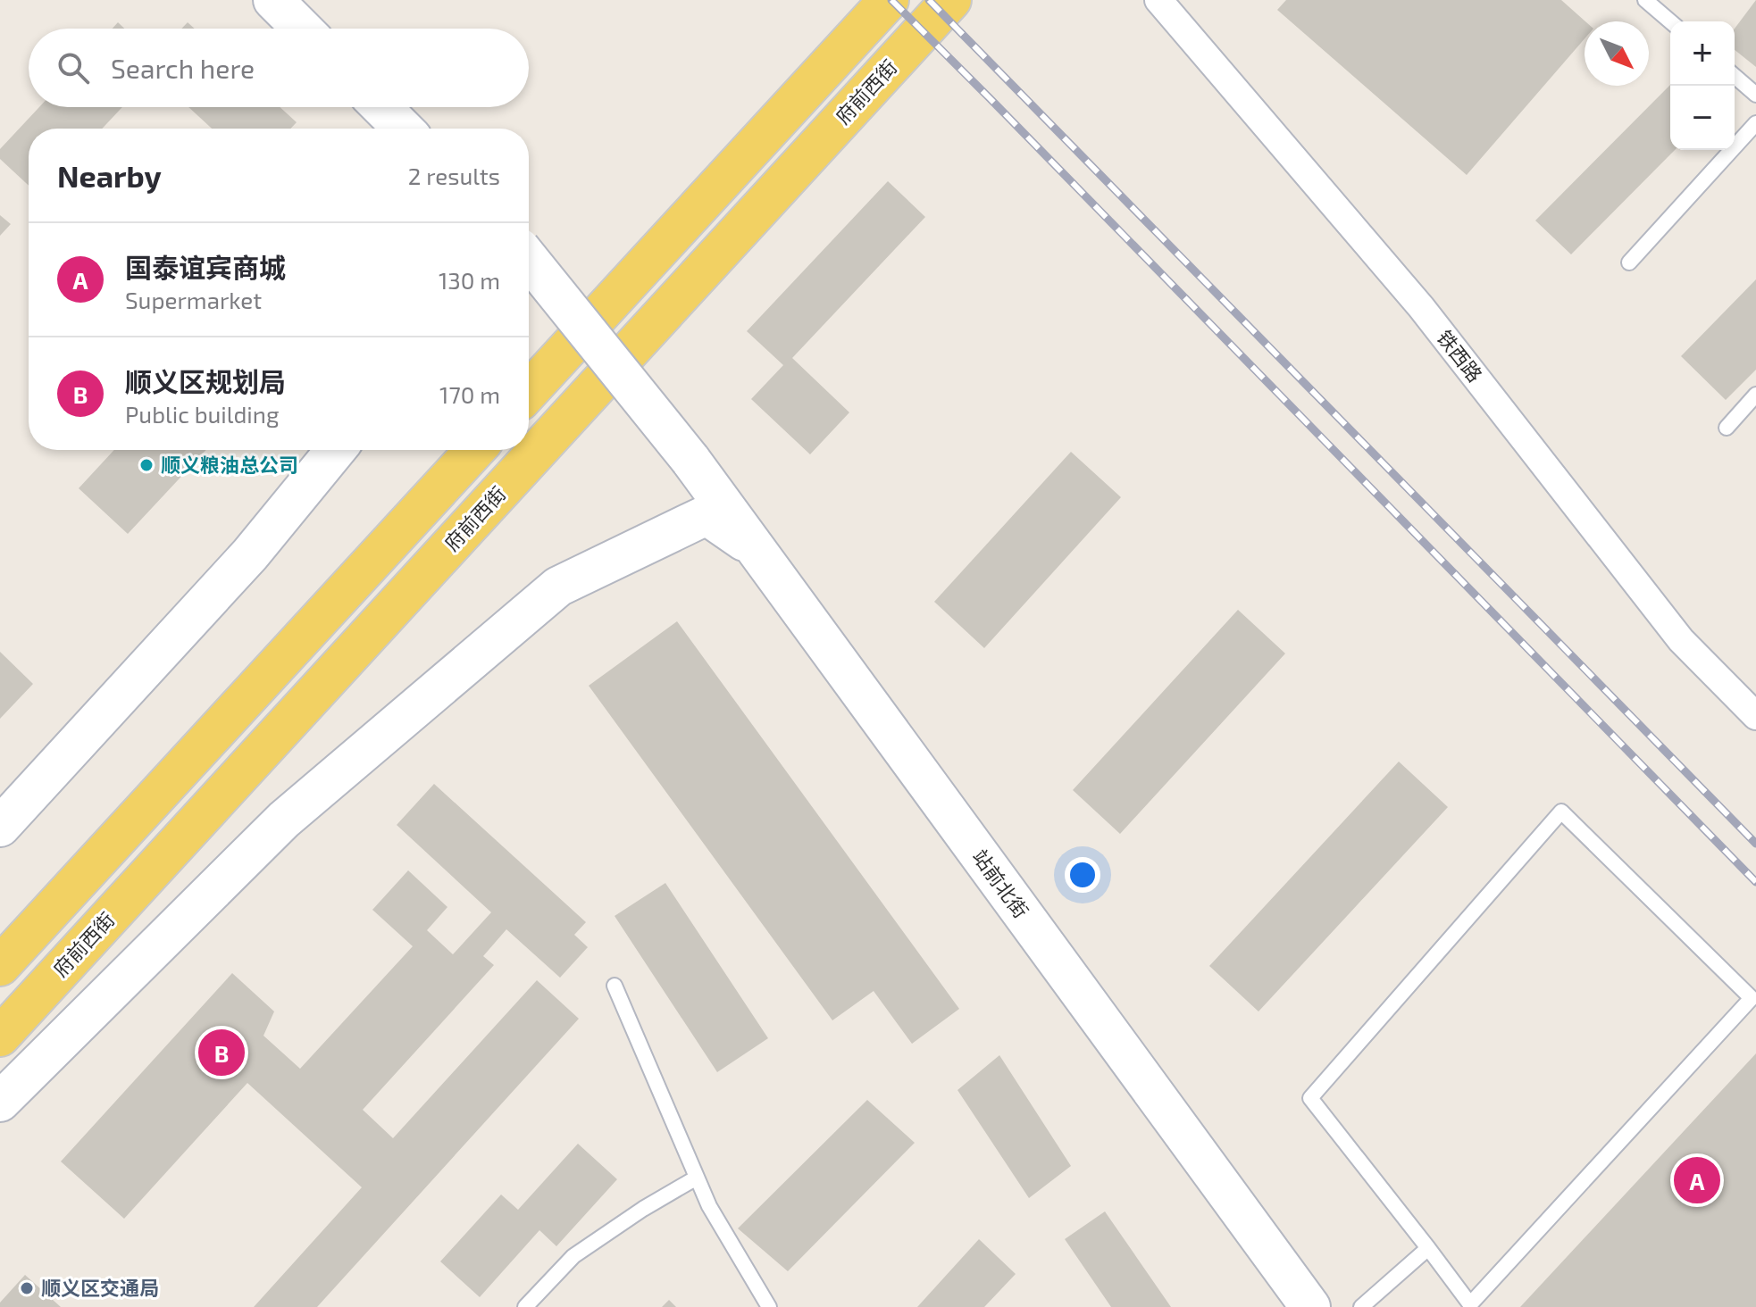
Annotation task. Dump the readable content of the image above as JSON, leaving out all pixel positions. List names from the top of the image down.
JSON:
{
  "streets": {
    "main road": ["府前西街", "站前北街"],
    "street": ["铁西路"]
  },
  "places": ["顺义粮油总公司", "顺义区交通局"],
  "north": "bottom right",
  "page": {
    "map_buttons": ["+", "−"],
    "search": "Search here",
    "heading": ["Nearby", "2 results"],
    "list": [
      {
        "mark": "A",
        "name": "国泰谊宾商城",
        "note": "Supermarket",
        "value": "130 m"
      },
      {
        "mark": "B",
        "name": "顺义区规划局",
        "note": "Public building",
        "value": "170 m"
      }
    ],
    "pins": ["B", "A"]
  }
}
